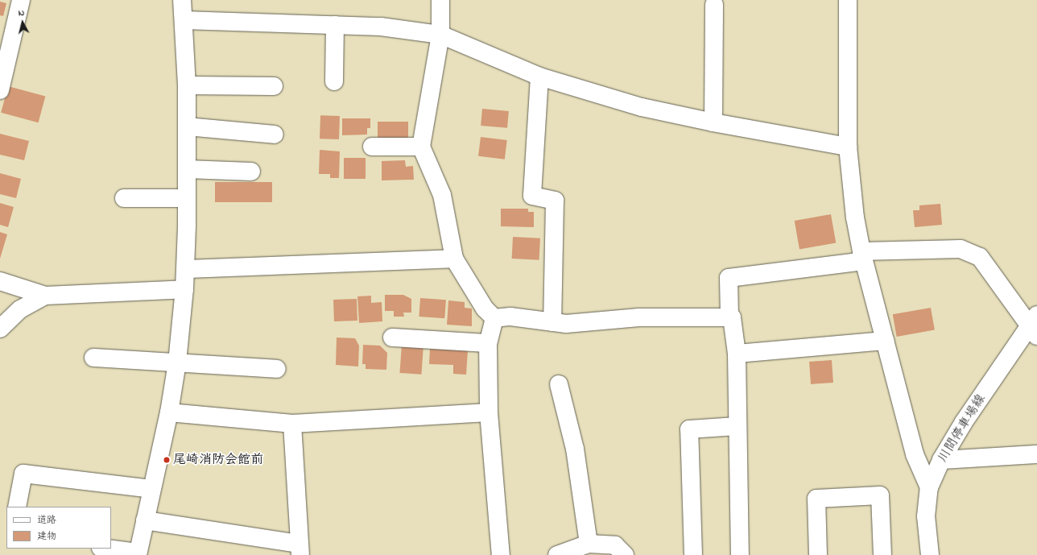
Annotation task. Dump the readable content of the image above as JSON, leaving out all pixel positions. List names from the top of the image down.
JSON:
{
  "streets": {
    "street": ["川間停車場線"]
  },
  "places": ["尾崎消防会館前"],
  "legend": ["道路", "建物"],
  "north": "top"
}
